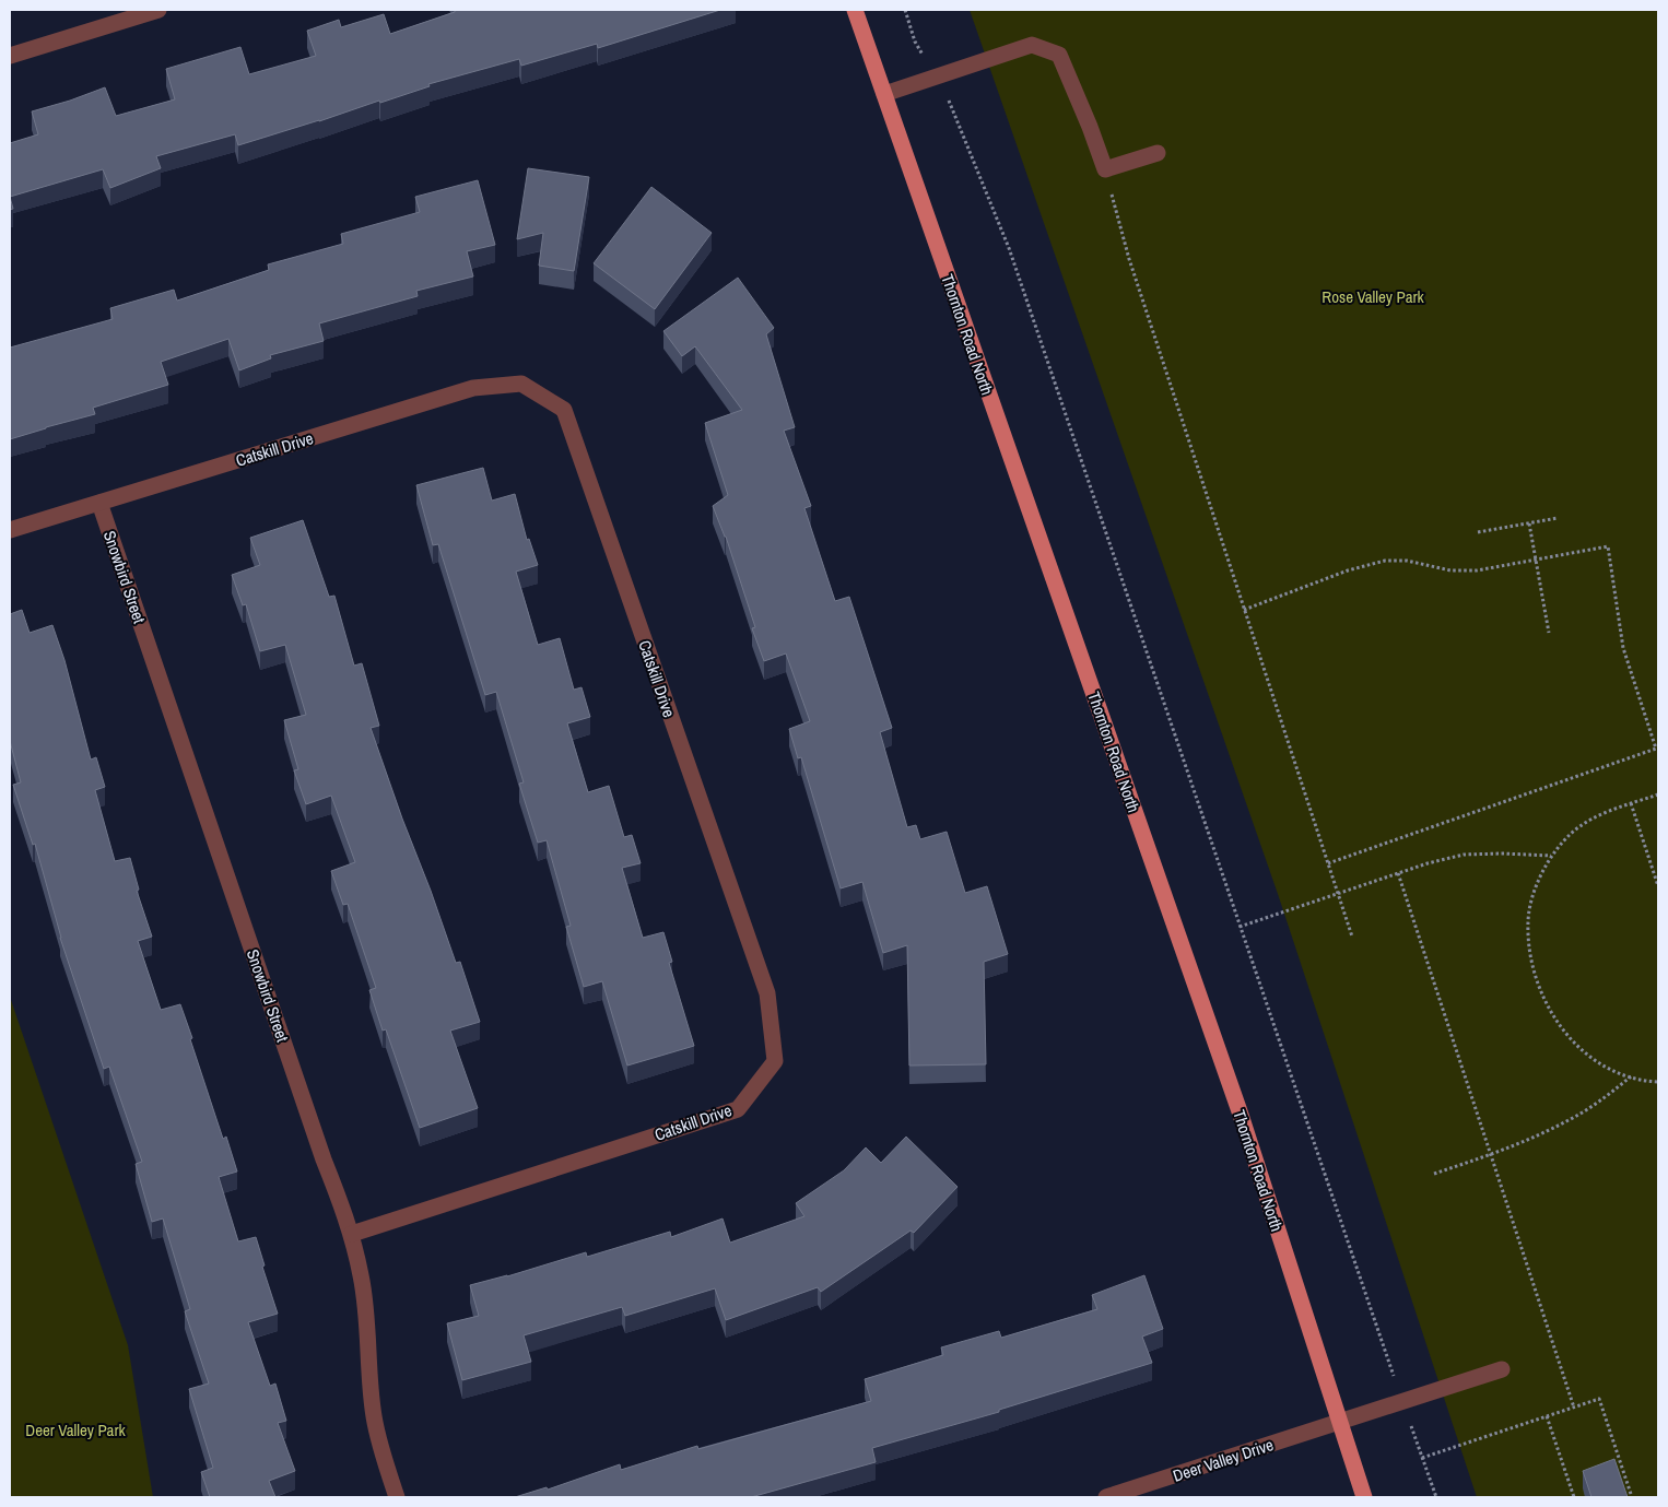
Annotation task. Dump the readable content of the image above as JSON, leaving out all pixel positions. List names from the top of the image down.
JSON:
{
  "streets": {
    "main road": ["Thornton Road North"],
    "street": ["Catskill Drive", "Snowbird Street", "Deer Valley Drive"]
  },
  "crossings": [
    ["Thornton Road North", "Deer Valley Drive"],
    ["Catskill Drive", "Snowbird Street"]
  ],
  "parks": ["Rose Valley Park", "Deer Valley Park"]
}
